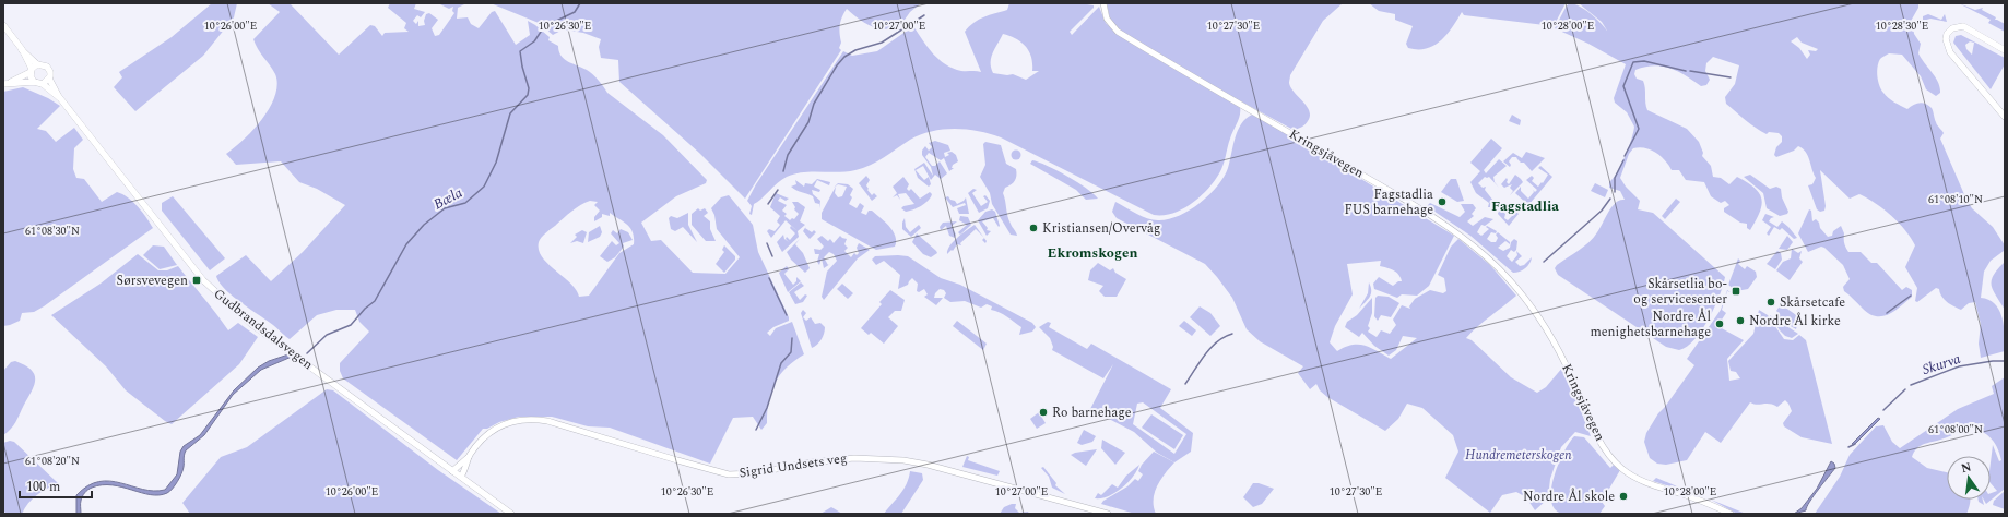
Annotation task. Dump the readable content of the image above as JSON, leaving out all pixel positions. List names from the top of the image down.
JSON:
{
  "streets": {
    "main road": ["Gudbrandsdalsvegen"],
    "street": ["Kringsjåvegen", "Sigrid Undsets veg"]
  },
  "crossings": [
    ["Gudbrandsdalsvegen", "Sigrid Undsets veg"]
  ],
  "districts": ["Fagstadlia", "Ekromskogen"],
  "water": ["Bæla", "Skurva"],
  "parks": ["Hundremeterskogen"],
  "places": {
    "other": [
      "Fagstadlia FUS barnehage",
      "Kristiansen/Overvåg",
      "Skårsetcafe",
      "Nordre Ål kirke",
      "Nordre Ål menighetsbarnehage",
      "Ro barnehage",
      "Nordre Ål skole"
    ],
    "transit": ["Sørsvevegen", "Skårsetlia bo- og servicesenter"]
  },
  "scale_bar": "100 m",
  "north": "top",
  "coordinates": [
    "10°27'30\"E",
    "10°28'30\"E",
    "10°26'00\"E",
    "10°26'30\"E",
    "10°27'00\"E",
    "10°28'00\"E",
    "61°08'10\"N",
    "61°08'30\"N",
    "61°08'00\"N",
    "61°08'20\"N"
  ]
}
